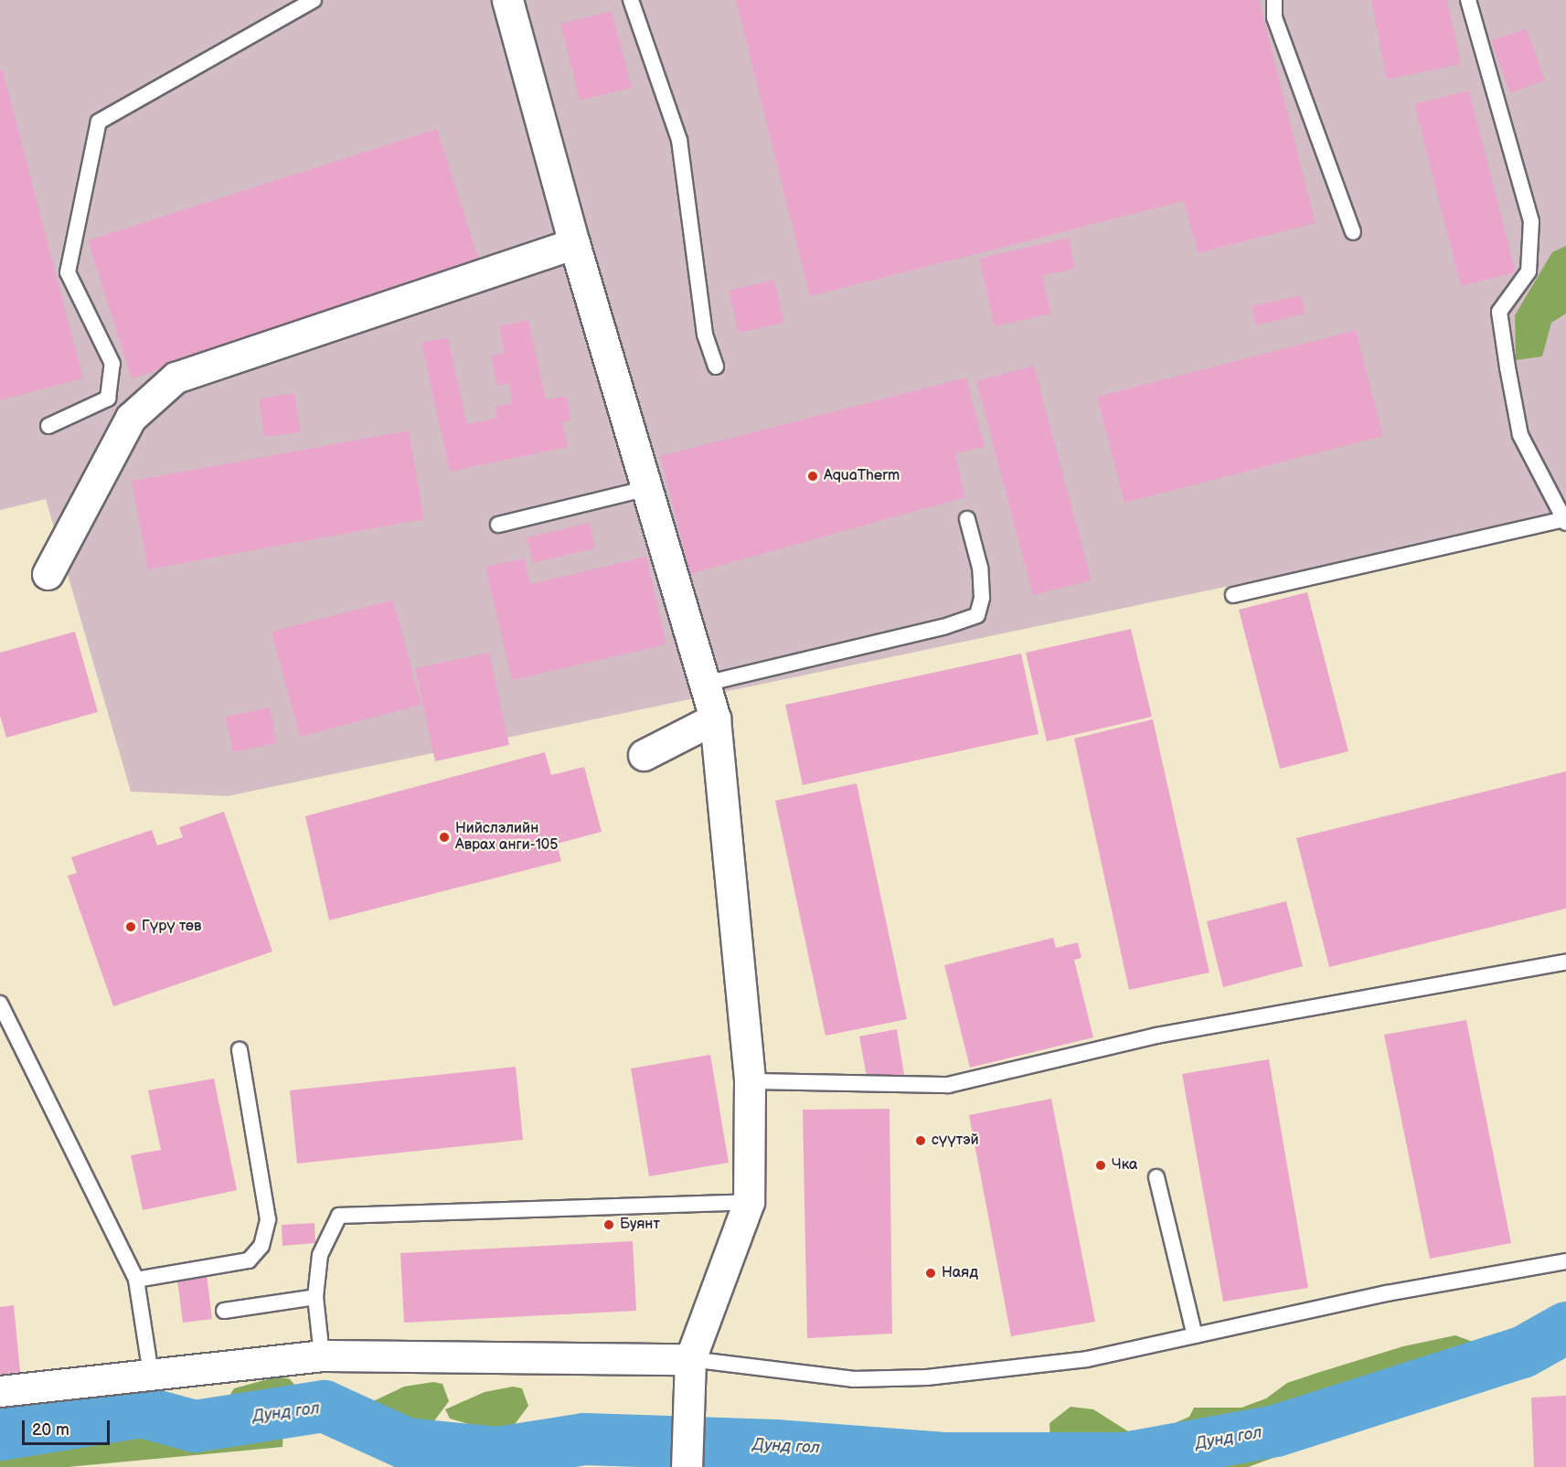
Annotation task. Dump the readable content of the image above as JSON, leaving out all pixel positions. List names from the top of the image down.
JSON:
{
  "water": ["Дунд гол"],
  "places": [
    "AquaTherm",
    "Нийслэлийн Аврах анги-105",
    "Гүрү төв",
    "сүүтэй",
    "Чка",
    "Буянт",
    "Наяд"
  ],
  "scale_bar": "20 m"
}
